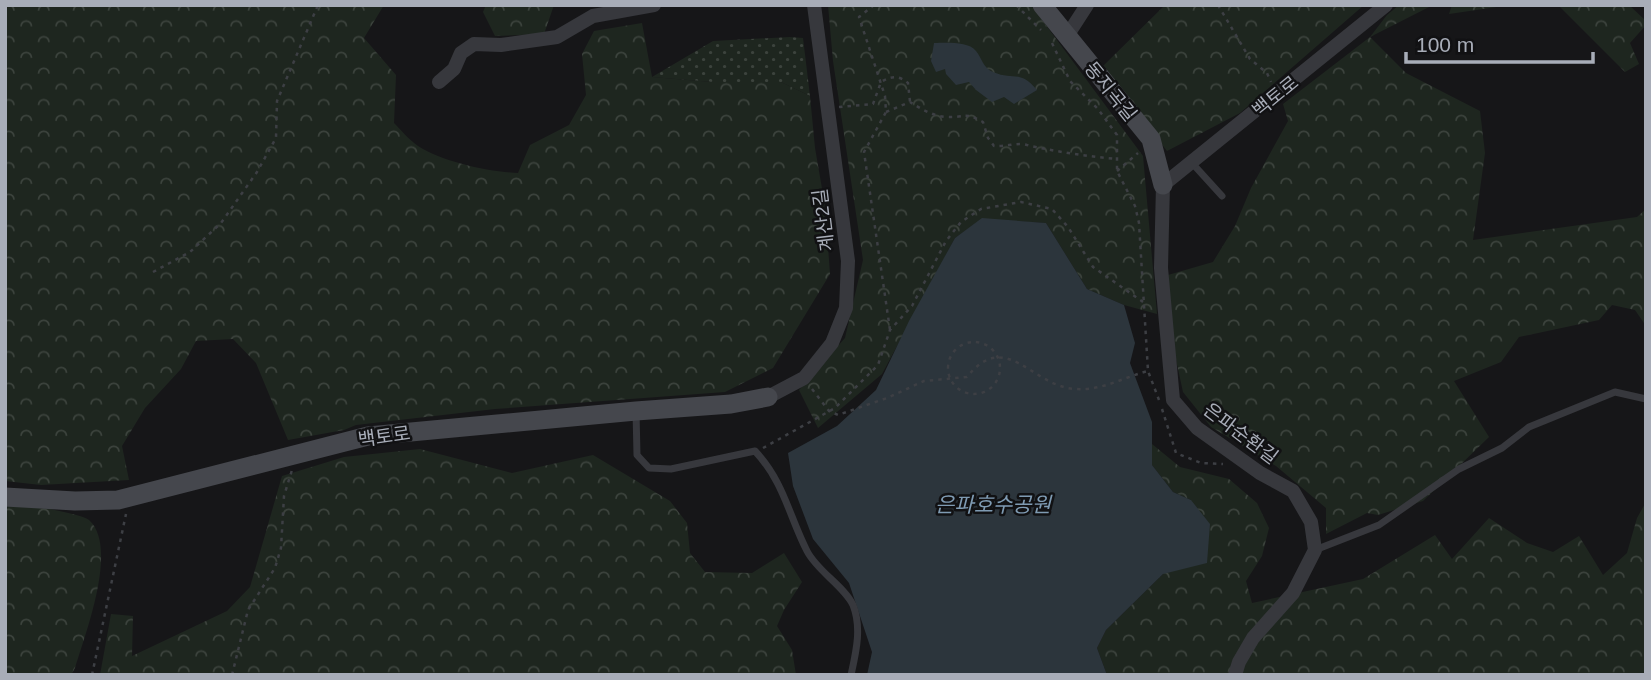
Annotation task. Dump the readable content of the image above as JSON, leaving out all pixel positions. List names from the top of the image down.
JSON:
{
  "streets": {
    "street": [
      "동지곡길",
      "백토로",
      "계산2길",
      "은파순환길"
    ]
  },
  "crossings": [
    ["동지곡길", "백토로"],
    ["동지곡길", "은파순환길"],
    ["백토로", "계산2길"],
    ["백토로", "은파순환길"]
  ],
  "water": ["은파호수공원"],
  "scale_bar": "100 m"
}
